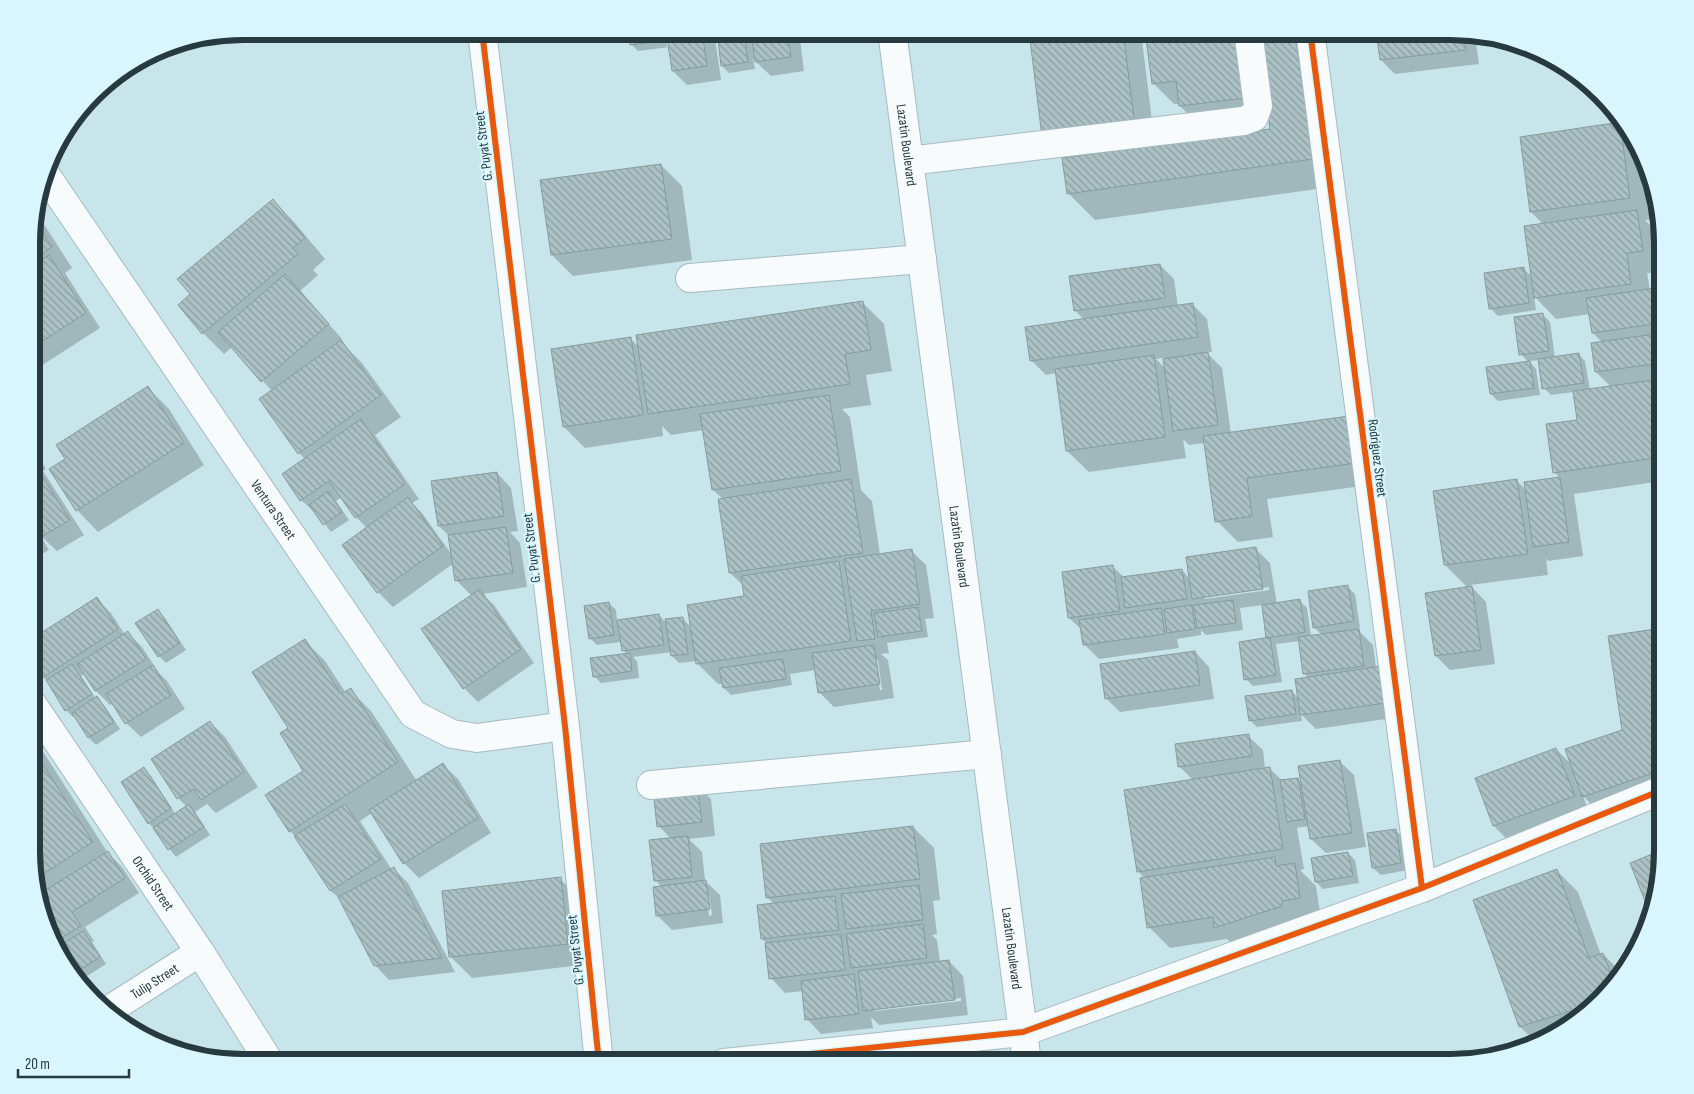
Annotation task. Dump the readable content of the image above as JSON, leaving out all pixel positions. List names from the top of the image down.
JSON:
{
  "streets": {
    "street": [
      "Lazatin Boulevard",
      "G. Puyat Street",
      "Rodriguez Street",
      "Ventura Street",
      "Orchid Street",
      "Tulip Street"
    ]
  },
  "crossings": [
    ["G. Puyat Street", "Ventura Street"],
    ["Orchid Street", "Tulip Street"]
  ],
  "scale_bar": "20 m"
}
